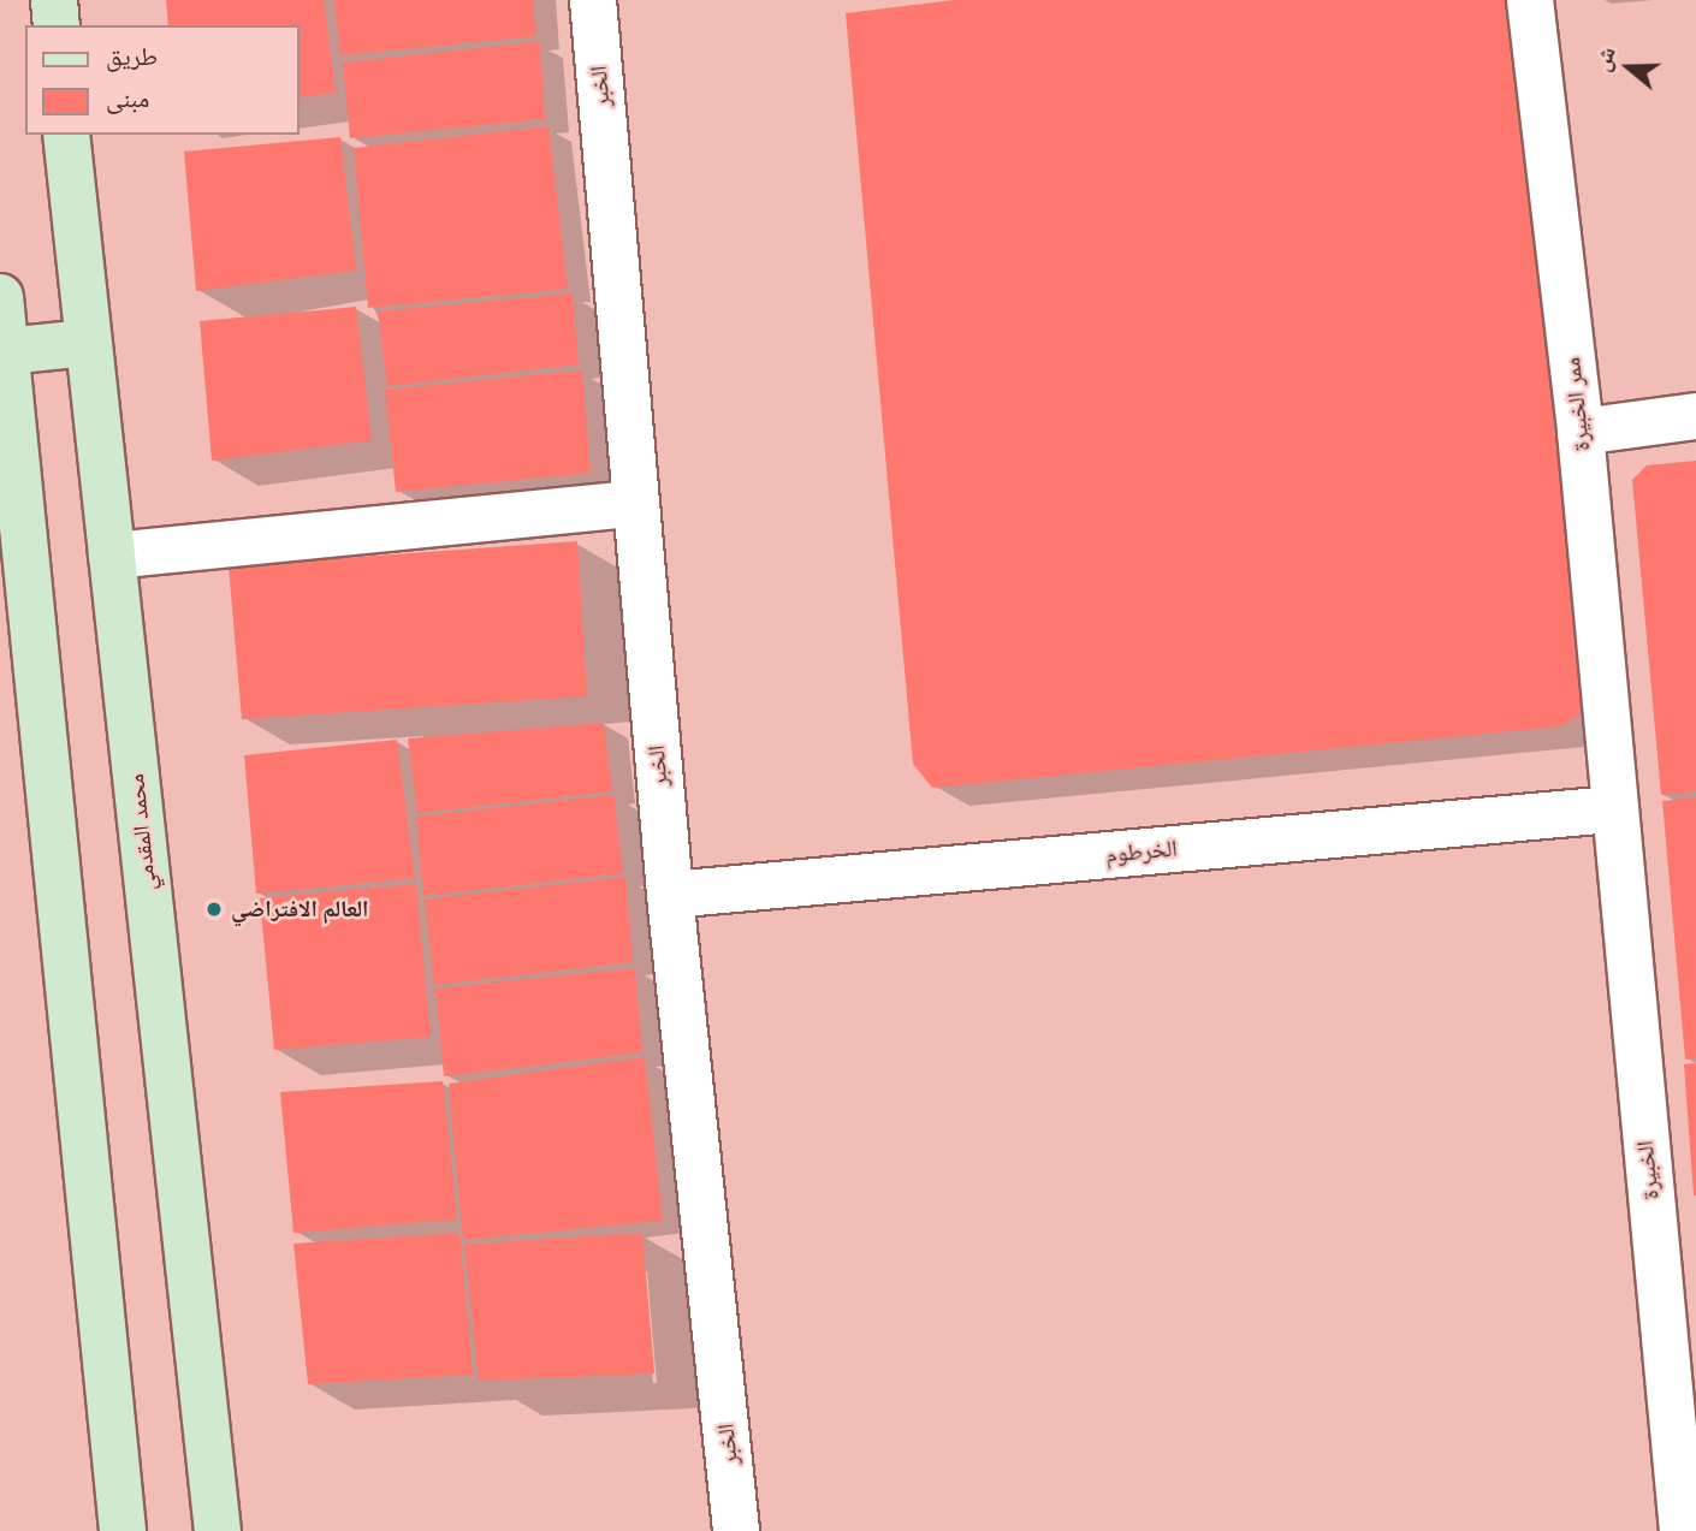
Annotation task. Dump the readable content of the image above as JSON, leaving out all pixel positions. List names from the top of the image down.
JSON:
{
  "streets": {
    "street": [
      "الخبر",
      "ممر الخبيرة",
      "محمد المقدمي",
      "الخرطوم",
      "الخبيرة"
    ]
  },
  "crossings": [
    ["الخبر", "الخرطوم"],
    ["ممر الخبيرة", "الخرطوم"],
    ["ممر الخبيرة", "الخبيرة"],
    ["الخرطوم", "الخبيرة"]
  ],
  "places": ["العالم الافتراضي"],
  "legend": ["طريق", "مبنى"],
  "north": "left"
}
